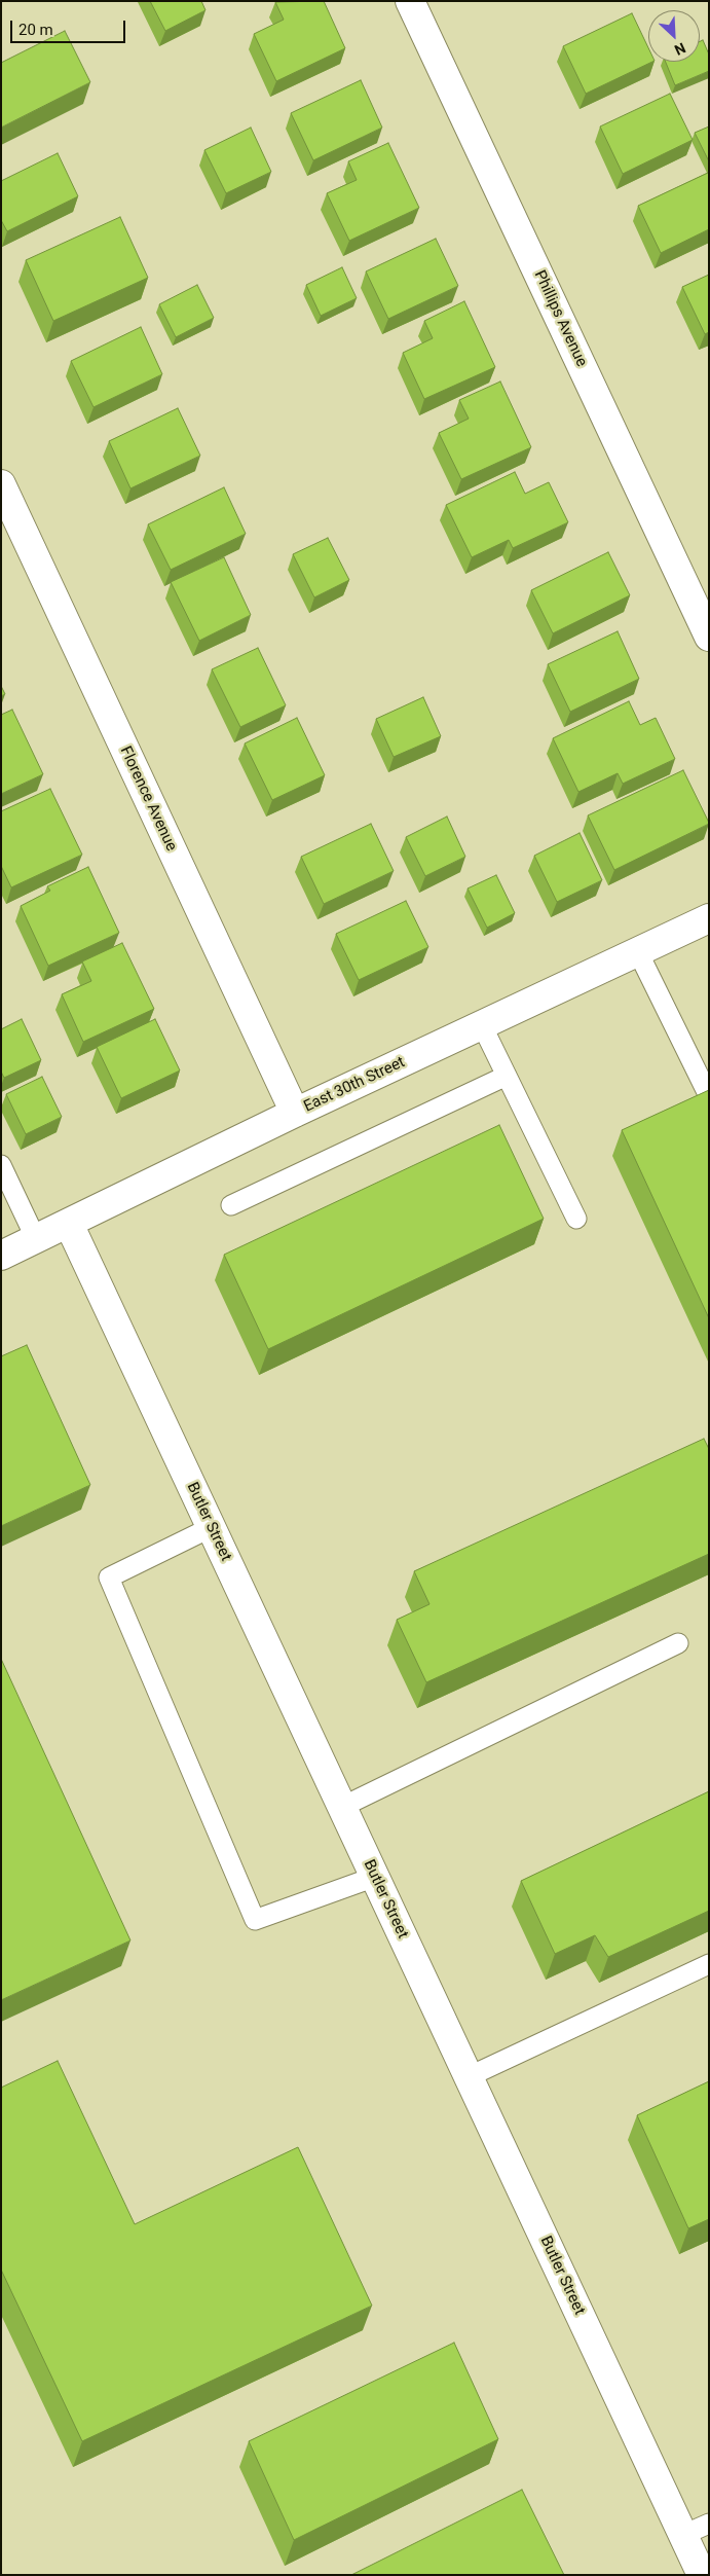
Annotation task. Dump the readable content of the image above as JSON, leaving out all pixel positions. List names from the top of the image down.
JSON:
{
  "streets": {
    "street": [
      "Phillips Avenue",
      "Florence Avenue",
      "East 30th Street",
      "Butler Street"
    ]
  },
  "crossings": [
    ["Florence Avenue", "East 30th Street"],
    ["East 30th Street", "Butler Street"]
  ],
  "scale_bar": "20 m",
  "north": "bottom right"
}
